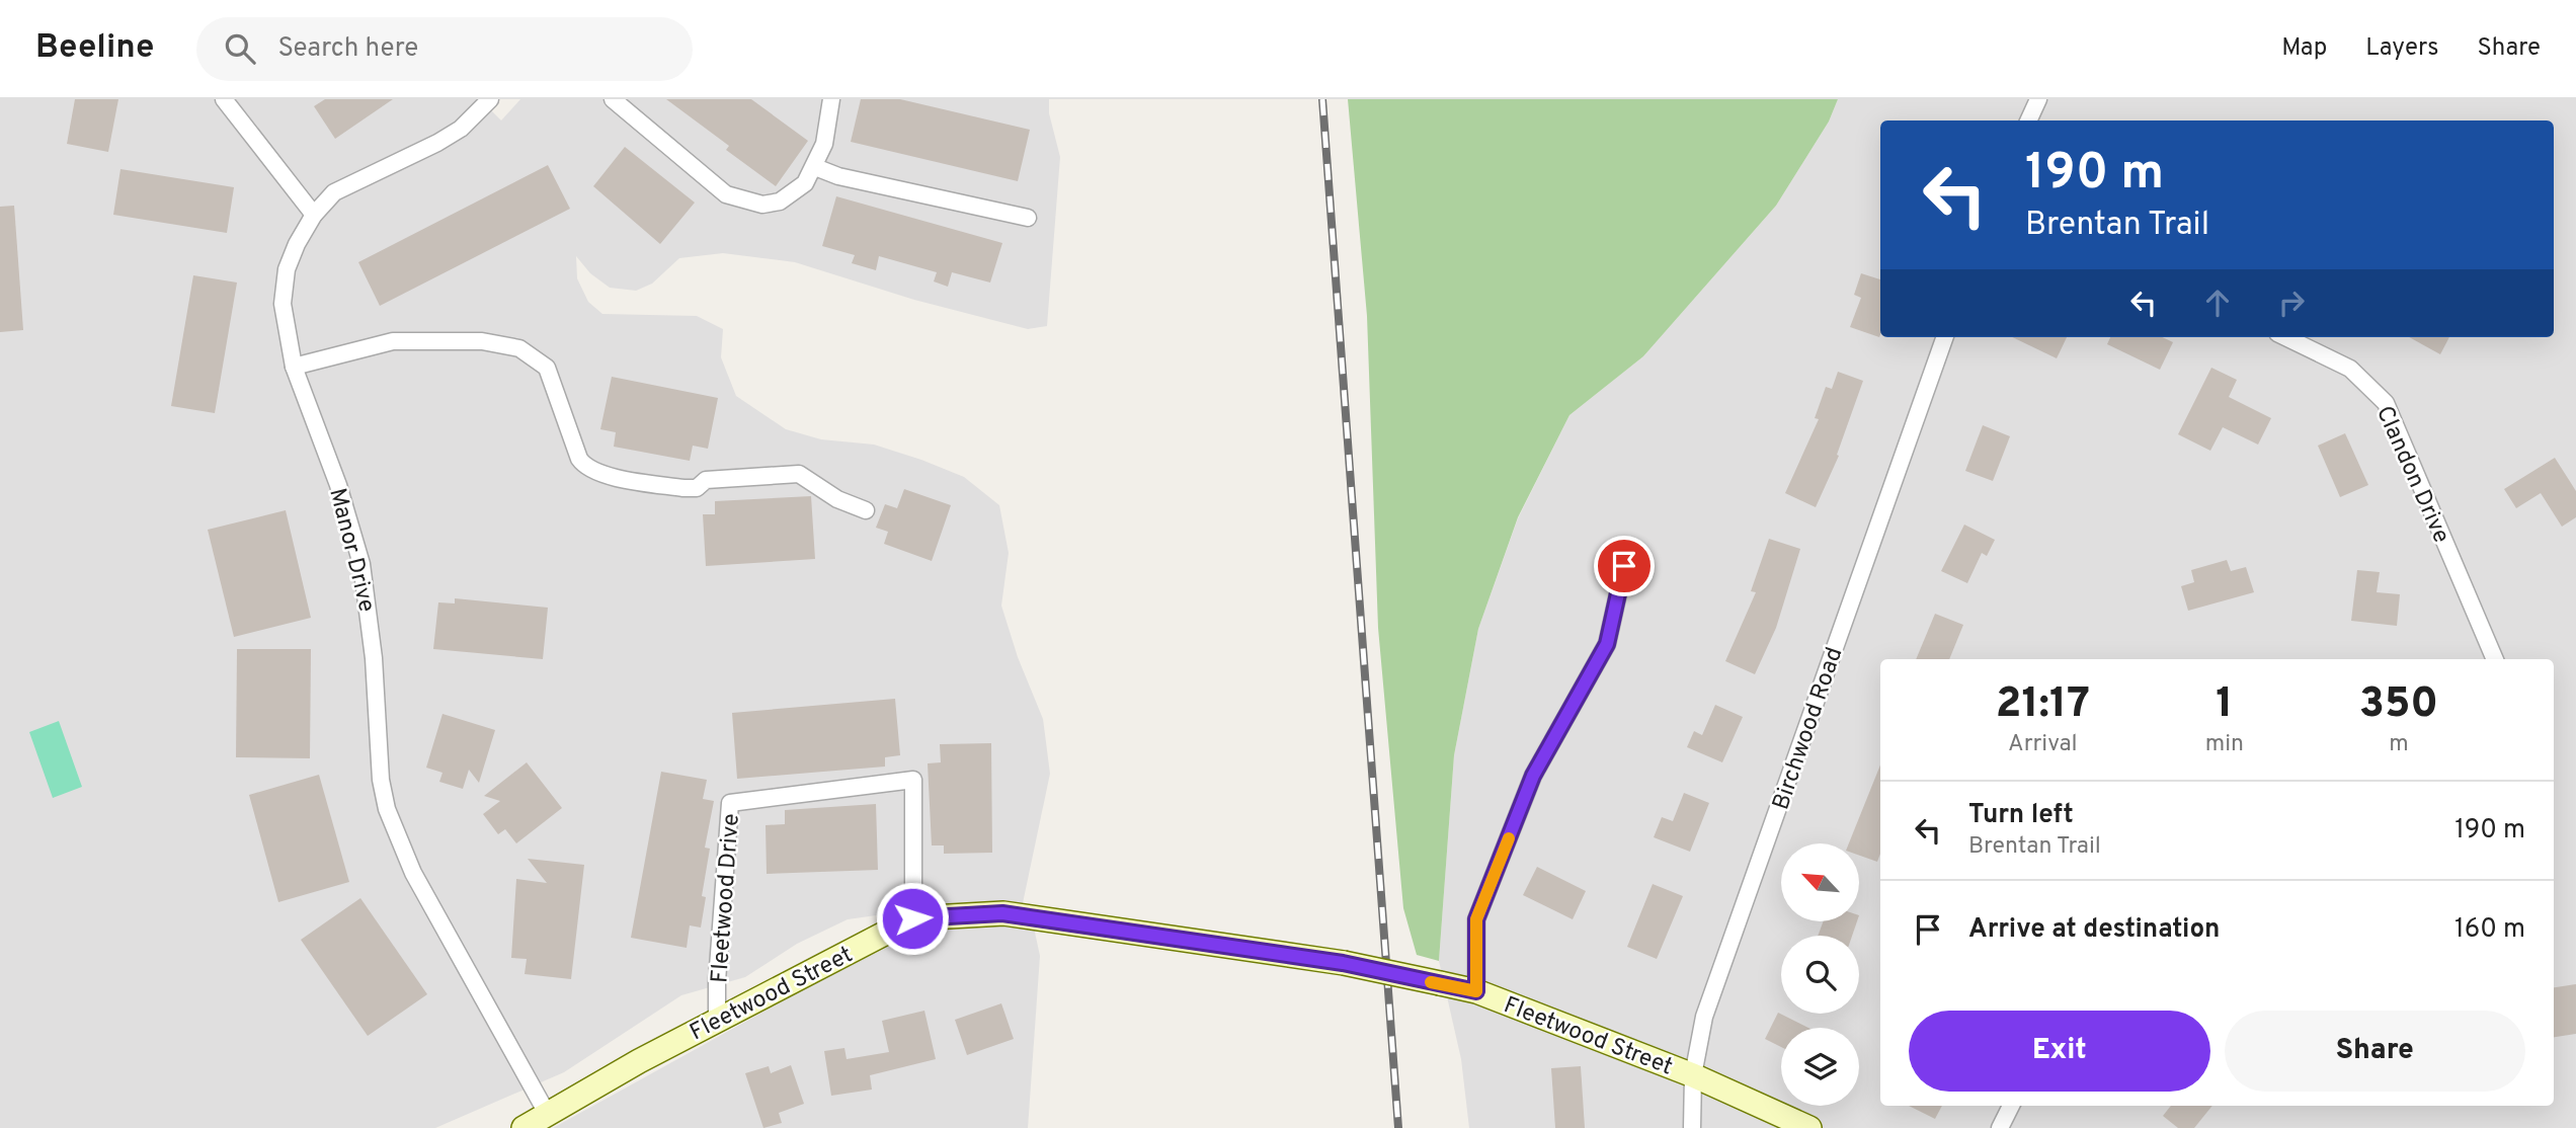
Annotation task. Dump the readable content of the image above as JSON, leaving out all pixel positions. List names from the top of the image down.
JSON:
{
  "streets": {
    "street": [
      "Clandon Drive",
      "Manor Drive",
      "Birchwood Road",
      "Fleetwood Drive",
      "Fleetwood Street"
    ]
  },
  "crossings": [
    ["Manor Drive", "Fleetwood Street"],
    ["Birchwood Road", "Fleetwood Street"],
    ["Fleetwood Drive", "Fleetwood Street"]
  ],
  "north": "top left",
  "page": {
    "header": "Beeline",
    "search": "Search here",
    "nav": ["Map", "Layers", "Share"],
    "turn": ["190 m", "Brentan Trail"],
    "eta": [
      "21:17",
      "Arrival",
      "1",
      "min",
      "350",
      "m"
    ],
    "list": [
      {
        "name": "Turn left",
        "note": "Brentan Trail",
        "value": "190 m"
      },
      {
        "name": "Arrive at destination",
        "value": "160 m"
      }
    ],
    "buttons": ["Exit", "Share"]
  }
}
